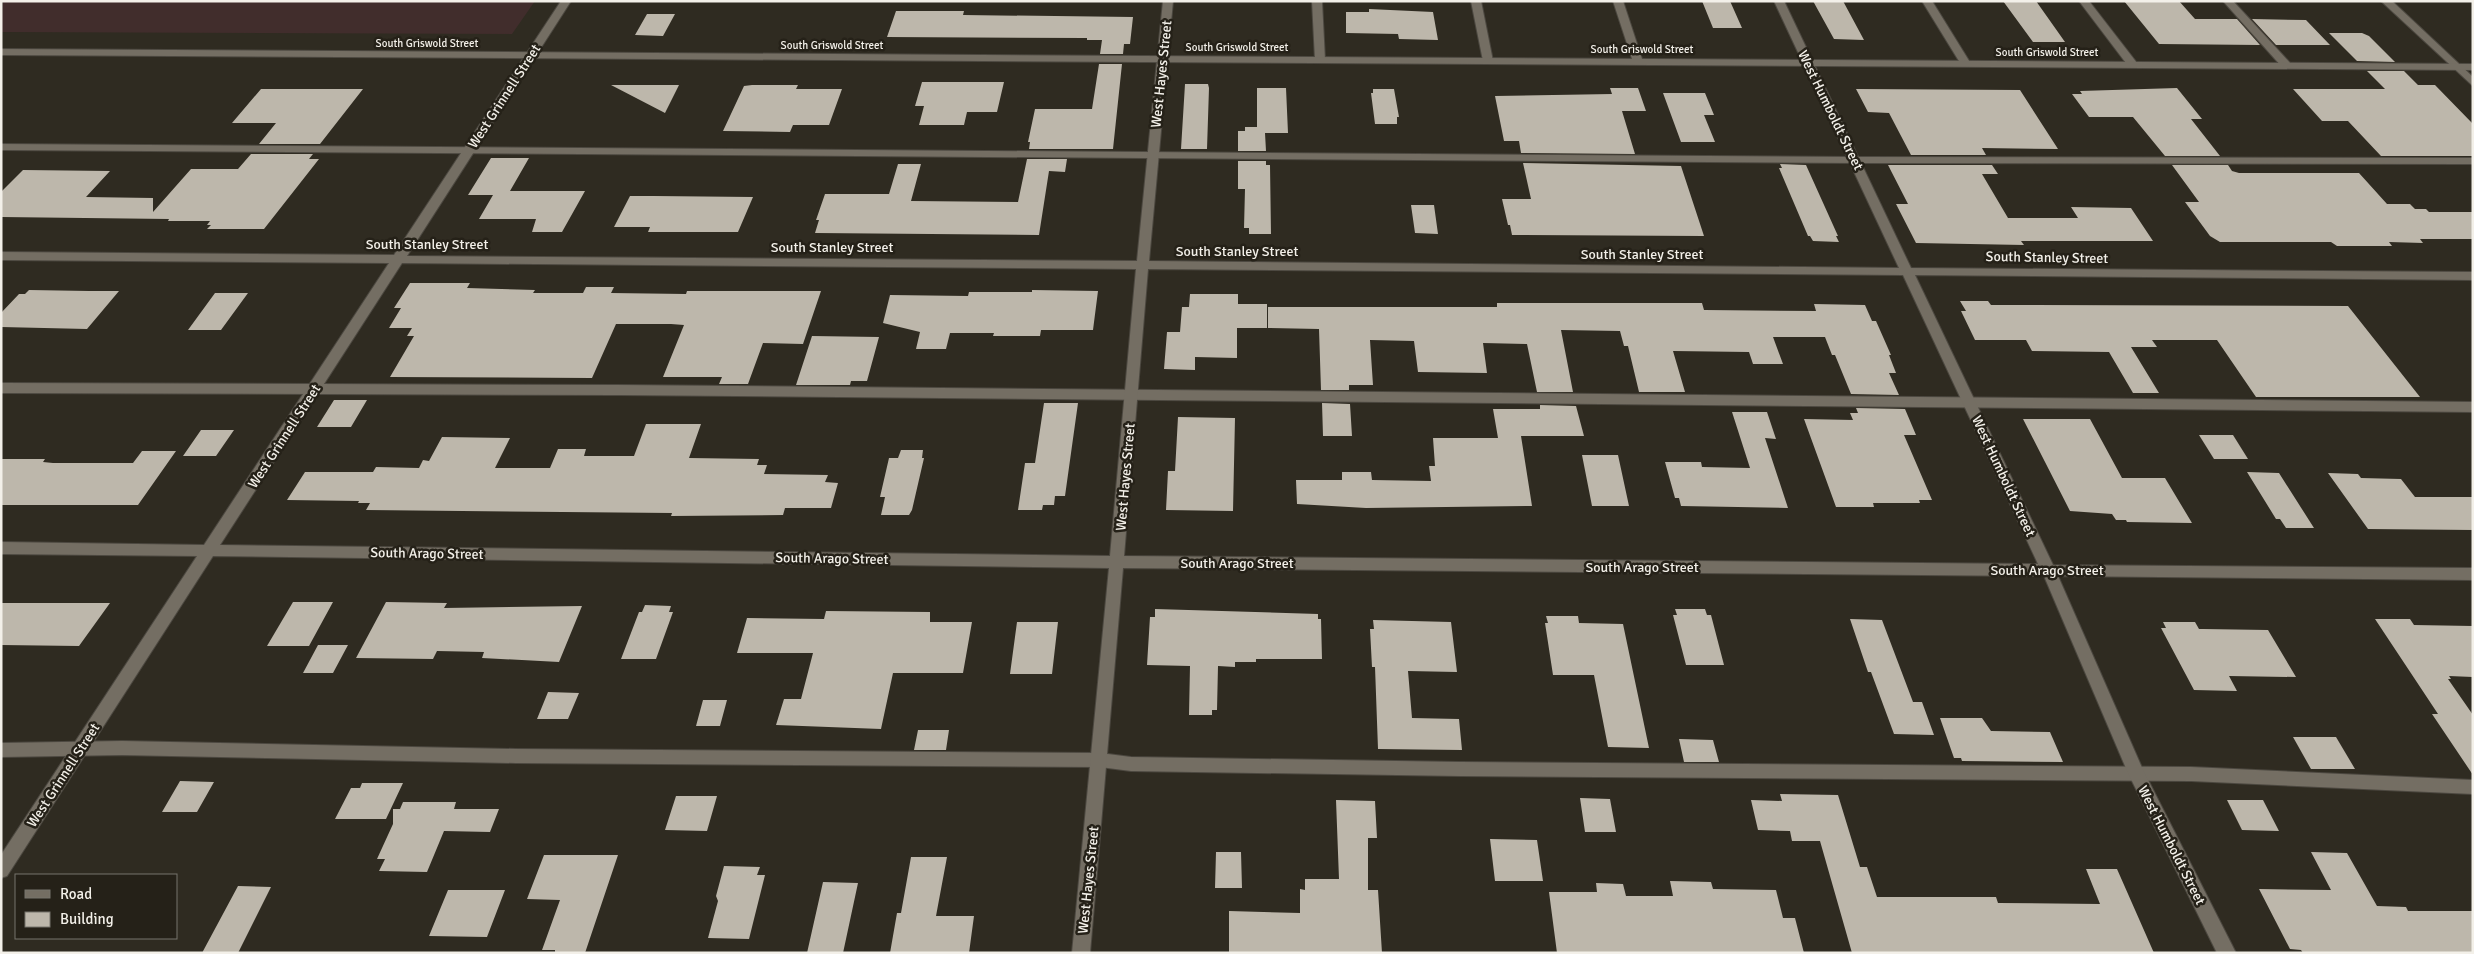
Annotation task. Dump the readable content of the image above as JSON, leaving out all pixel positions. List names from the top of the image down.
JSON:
{
  "streets": {
    "street": [
      "South Griswold Street",
      "West Hayes Street",
      "West Grinnell Street",
      "West Humboldt Street",
      "South Stanley Street",
      "South Arago Street"
    ]
  },
  "crossings": [
    ["South Griswold Street", "West Hayes Street"],
    ["South Griswold Street", "West Grinnell Street"],
    ["South Griswold Street", "West Humboldt Street"],
    ["West Hayes Street", "South Stanley Street"],
    ["West Hayes Street", "South Arago Street"],
    ["West Grinnell Street", "South Stanley Street"],
    ["West Grinnell Street", "South Arago Street"],
    ["West Humboldt Street", "South Stanley Street"],
    ["West Humboldt Street", "South Arago Street"]
  ],
  "legend": ["Road", "Building"]
}
